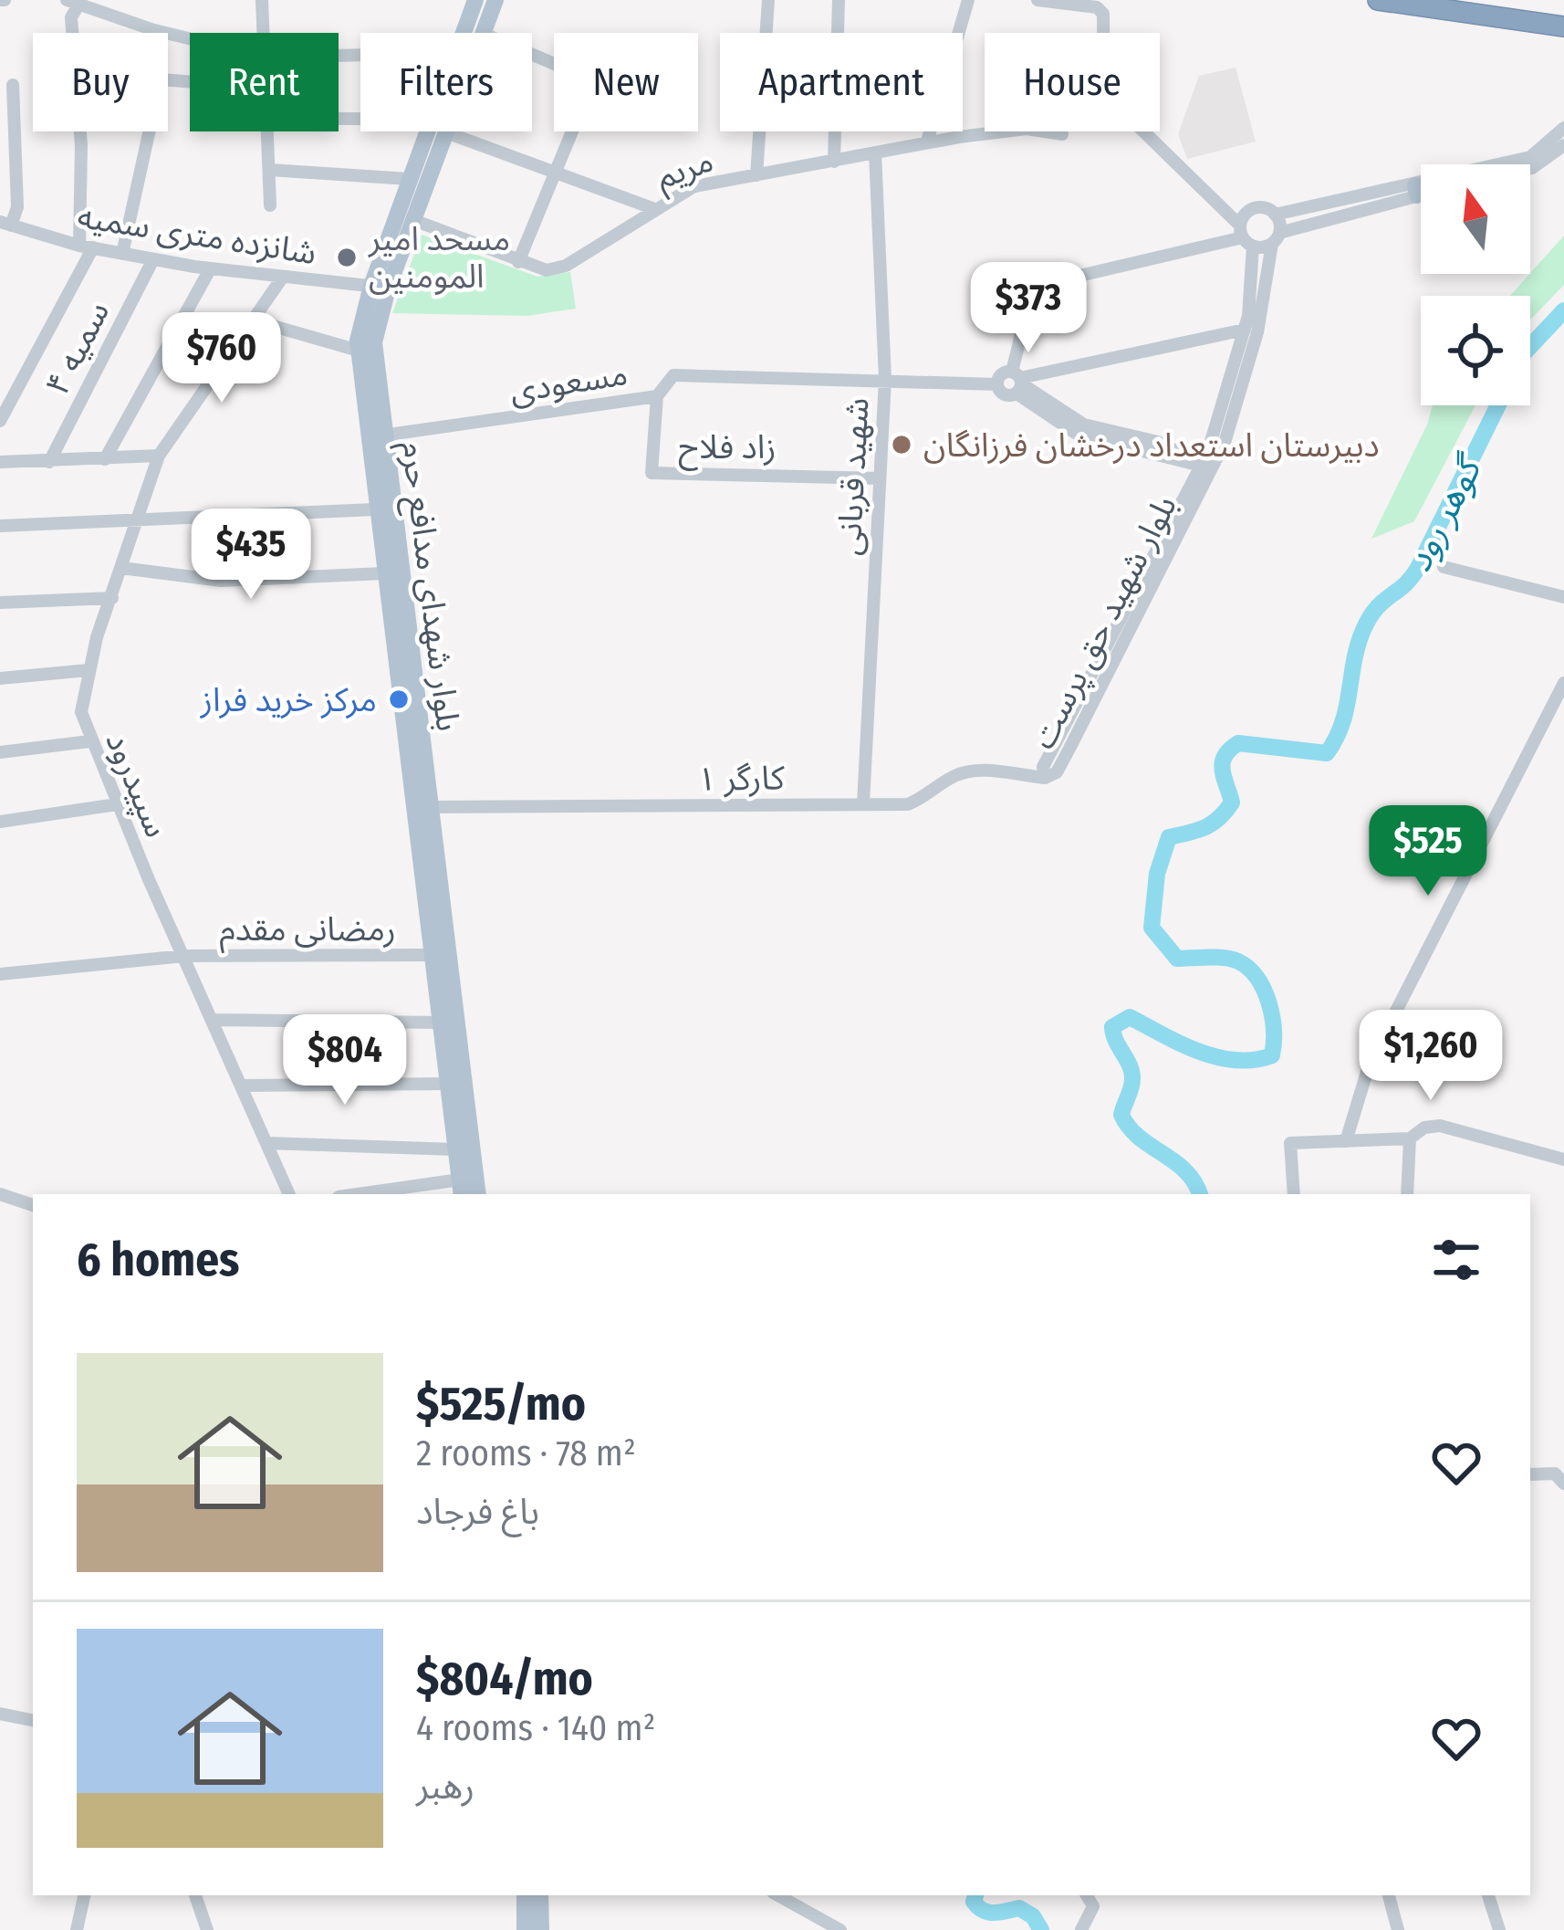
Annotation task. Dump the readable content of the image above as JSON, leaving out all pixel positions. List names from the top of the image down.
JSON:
{
  "streets": {
    "main road": ["بلوار شهدای مدافع حرم"],
    "street": [
      "مریم",
      "شانزده متری سمیه",
      "سمیه ۴",
      "مسعودی",
      "زاد فلاح",
      "شهید قربانی",
      "بلوار شهید حق پرست",
      "کارگر ۱",
      "سپیدرود",
      "رمضانی مقدم"
    ]
  },
  "crossings": [
    ["مریم", "شهید قربانی"],
    ["مریم", "بلوار شهدای مدافع حرم"],
    ["شانزده متری سمیه", "سمیه ۴"],
    ["شانزده متری سمیه", "بلوار شهدای مدافع حرم"],
    ["شانزده متری سمیه", "سپیدرود"],
    ["مسعودی", "زاد فلاح"],
    ["مسعودی", "شهید قربانی"],
    ["مسعودی", "بلوار شهدای مدافع حرم"],
    ["زاد فلاح", "شهید قربانی"],
    ["شهید قربانی", "کارگر ۱"],
    ["بلوار شهدای مدافع حرم", "کارگر ۱"],
    ["بلوار شهدای مدافع حرم", "رمضانی مقدم"],
    ["بلوار شهید حق پرست", "کارگر ۱"],
    ["سپیدرود", "رمضانی مقدم"]
  ],
  "water": ["گوهر رود"],
  "places": ["مسحد امیر المومنین", "دبیرستان استعداد درخشان فرزانگان", "مرکز خرید فراز"],
  "north": "top",
  "page": {
    "chip": [
      "Buy",
      "Rent",
      "Filters",
      "New",
      "Apartment",
      "House"
    ],
    "price": [
      "$373",
      "$760",
      "$435",
      "$525",
      "$1,260",
      "$804"
    ],
    "heading": "6 homes",
    "list": [
      {
        "name": "$525/mo",
        "note": "2 rooms · 78 m² · باغ فرجاد"
      },
      {
        "name": "$804/mo",
        "note": "4 rooms · 140 m² · رهبر"
      }
    ]
  }
}
